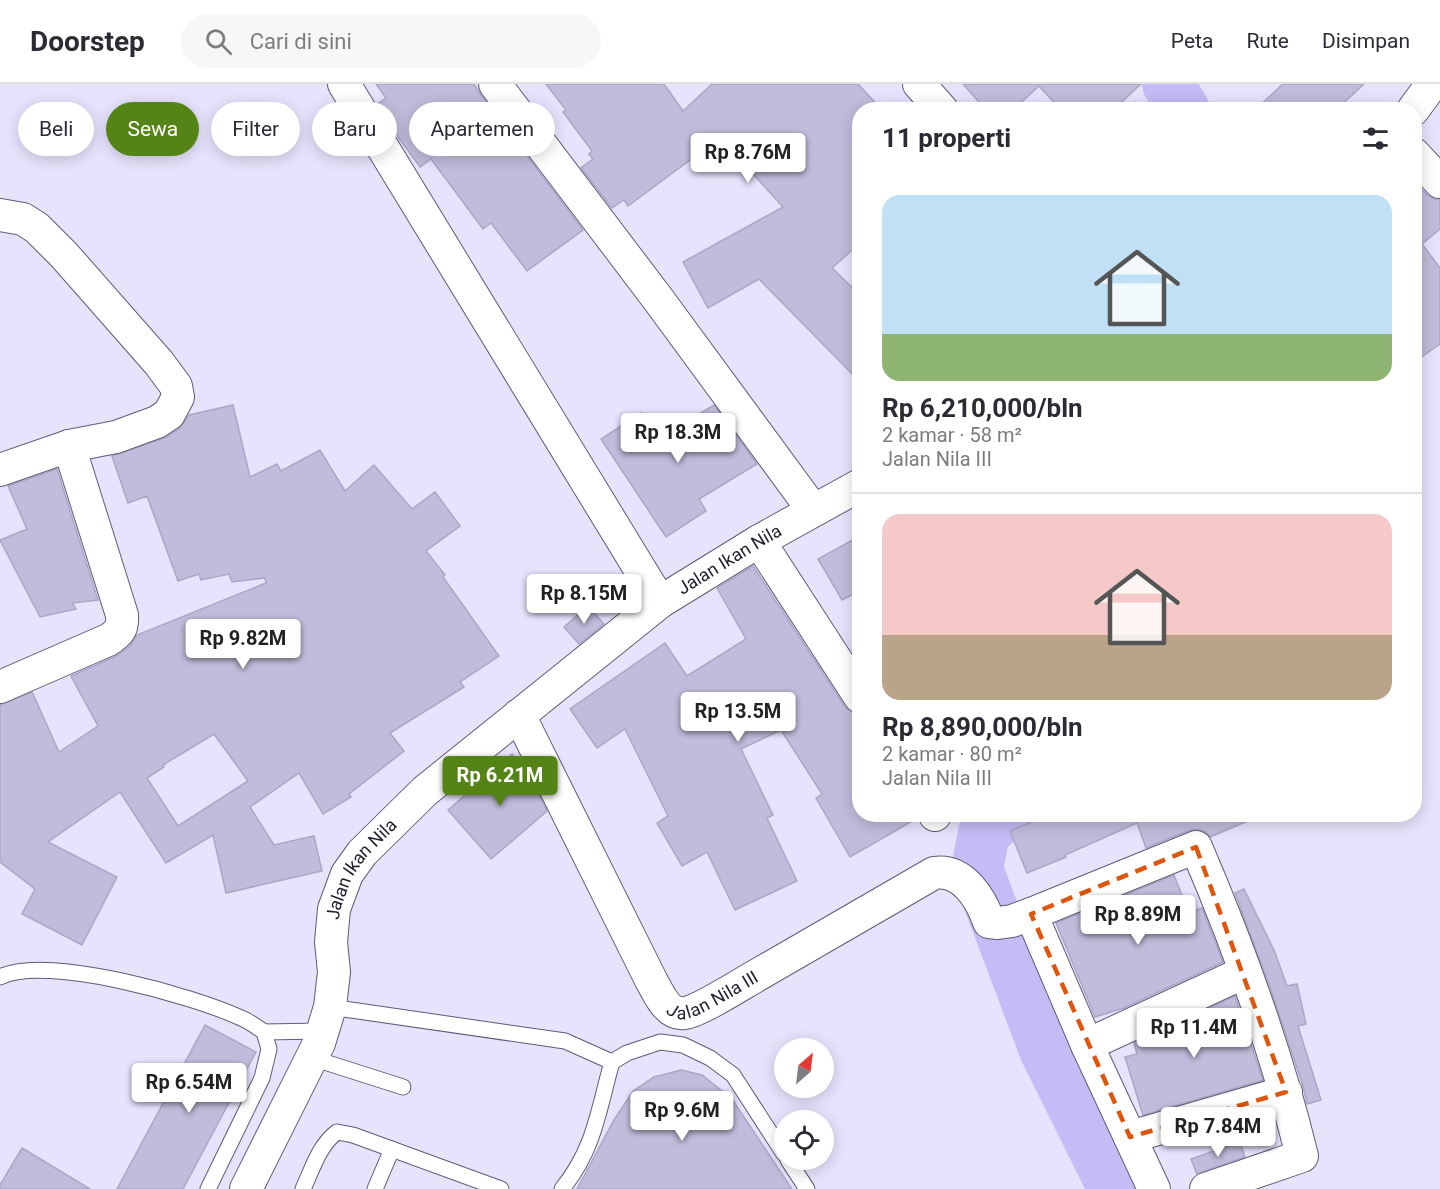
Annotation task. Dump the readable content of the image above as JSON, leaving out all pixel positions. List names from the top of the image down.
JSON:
{
  "streets": {
    "street": ["Jalan Ikan Nila", "Jalan Nila III"]
  },
  "crossings": [
    ["Jalan Ikan Nila", "Jalan Nila III"]
  ],
  "north": "top right",
  "page": {
    "header": "Doorstep",
    "search": "Cari di sini",
    "nav": ["Peta", "Rute", "Disimpan"],
    "chip": [
      "Beli",
      "Sewa",
      "Filter",
      "Baru",
      "Apartemen"
    ],
    "heading": "11 properti",
    "price": [
      "Rp 8.76M",
      "Rp 18.3M",
      "Rp 8.15M",
      "Rp 9.82M",
      "Rp 13.5M",
      "Rp 6.21M",
      "Rp 8.89M",
      "Rp 11.4M",
      "Rp 6.54M",
      "Rp 9.6M",
      "Rp 7.84M"
    ],
    "list": [
      {
        "name": "Rp 6,210,000/bln",
        "note": "2 kamar · 58 m² · Jalan Nila III"
      },
      {
        "name": "Rp 8,890,000/bln",
        "note": "2 kamar · 80 m² · Jalan Nila III"
      }
    ]
  }
}
